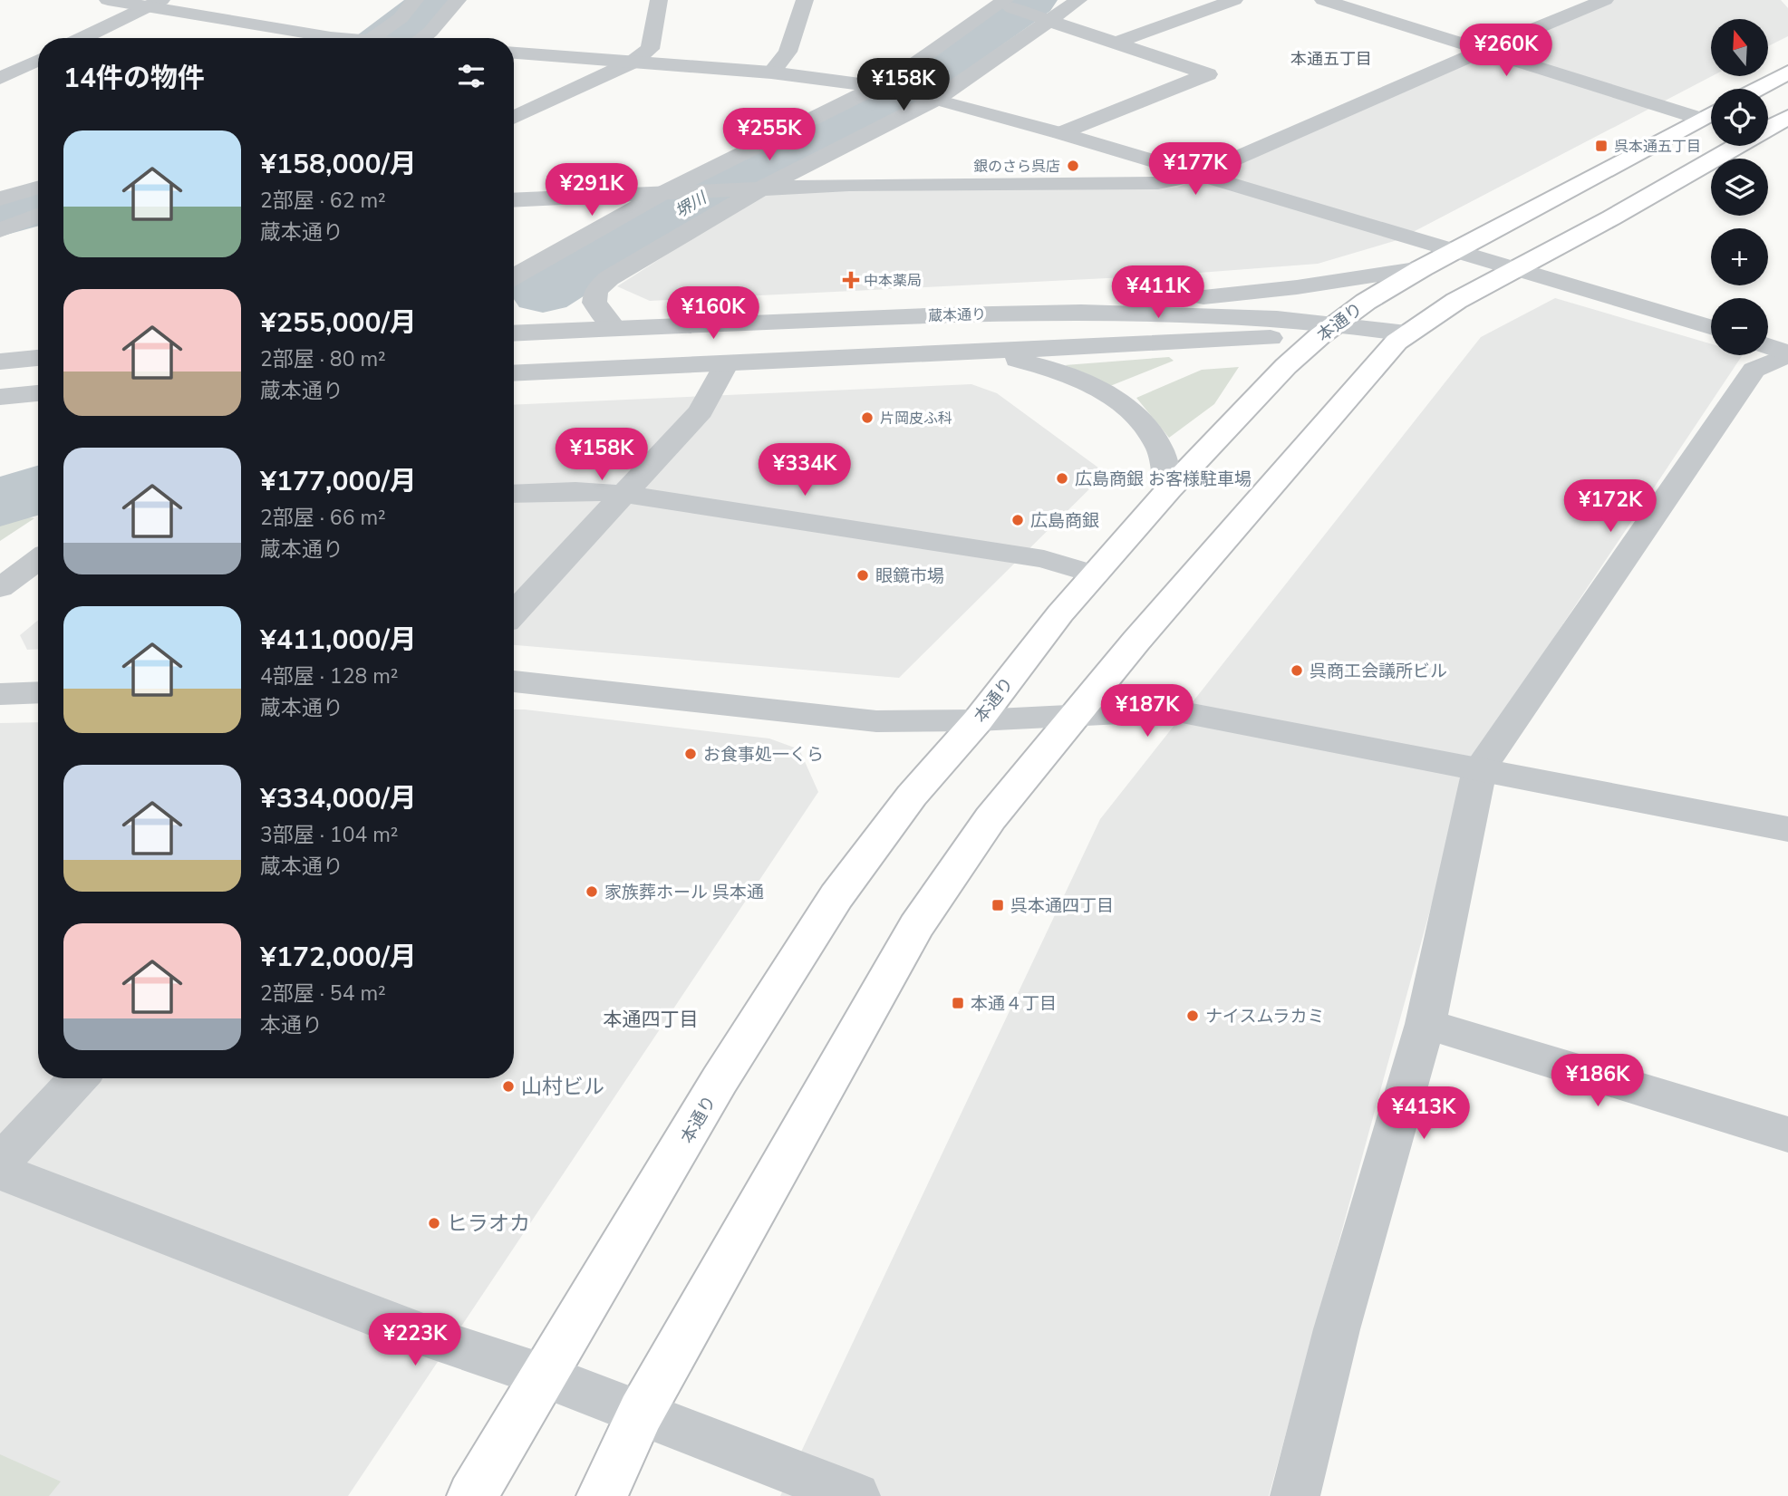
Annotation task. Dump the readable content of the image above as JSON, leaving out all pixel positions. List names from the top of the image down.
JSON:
{
  "streets": {
    "highway": ["本通り"],
    "street": ["蔵本通り"]
  },
  "crossings": [
    ["蔵本通り", "本通り"]
  ],
  "districts": ["本通五丁目", "本通四丁目"],
  "water": ["堺川"],
  "places": {
    "transit": ["呉本通五丁目", "呉本通四丁目", "本通４丁目"],
    "other": [
      "銀のさら呉店",
      "片岡皮ふ科",
      "広島商銀 お客様駐車場",
      "広島商銀",
      "眼鏡市場",
      "呉商工会議所ビル",
      "お食事処一くら",
      "家族葬ホール 呉本通",
      "ナイスムラカミ",
      "山村ビル",
      "ヒラオカ"
    ],
    "health": ["中本薬局"]
  },
  "north": "top",
  "page": {
    "map_buttons": ["+", "−"],
    "price": [
      "¥260K",
      "¥158K",
      "¥255K",
      "¥177K",
      "¥291K",
      "¥411K",
      "¥160K",
      "¥158K",
      "¥334K",
      "¥172K",
      "¥187K",
      "¥186K",
      "¥413K",
      "¥223K"
    ],
    "heading": "14件の物件",
    "list": [
      {
        "name": "¥158,000/月",
        "note": "2部屋 · 62 m² · 蔵本通り"
      },
      {
        "name": "¥255,000/月",
        "note": "2部屋 · 80 m² · 蔵本通り"
      },
      {
        "name": "¥177,000/月",
        "note": "2部屋 · 66 m² · 蔵本通り"
      },
      {
        "name": "¥411,000/月",
        "note": "4部屋 · 128 m² · 蔵本通り"
      },
      {
        "name": "¥334,000/月",
        "note": "3部屋 · 104 m² · 蔵本通り"
      },
      {
        "name": "¥172,000/月",
        "note": "2部屋 · 54 m² · 本通り"
      }
    ]
  }
}
